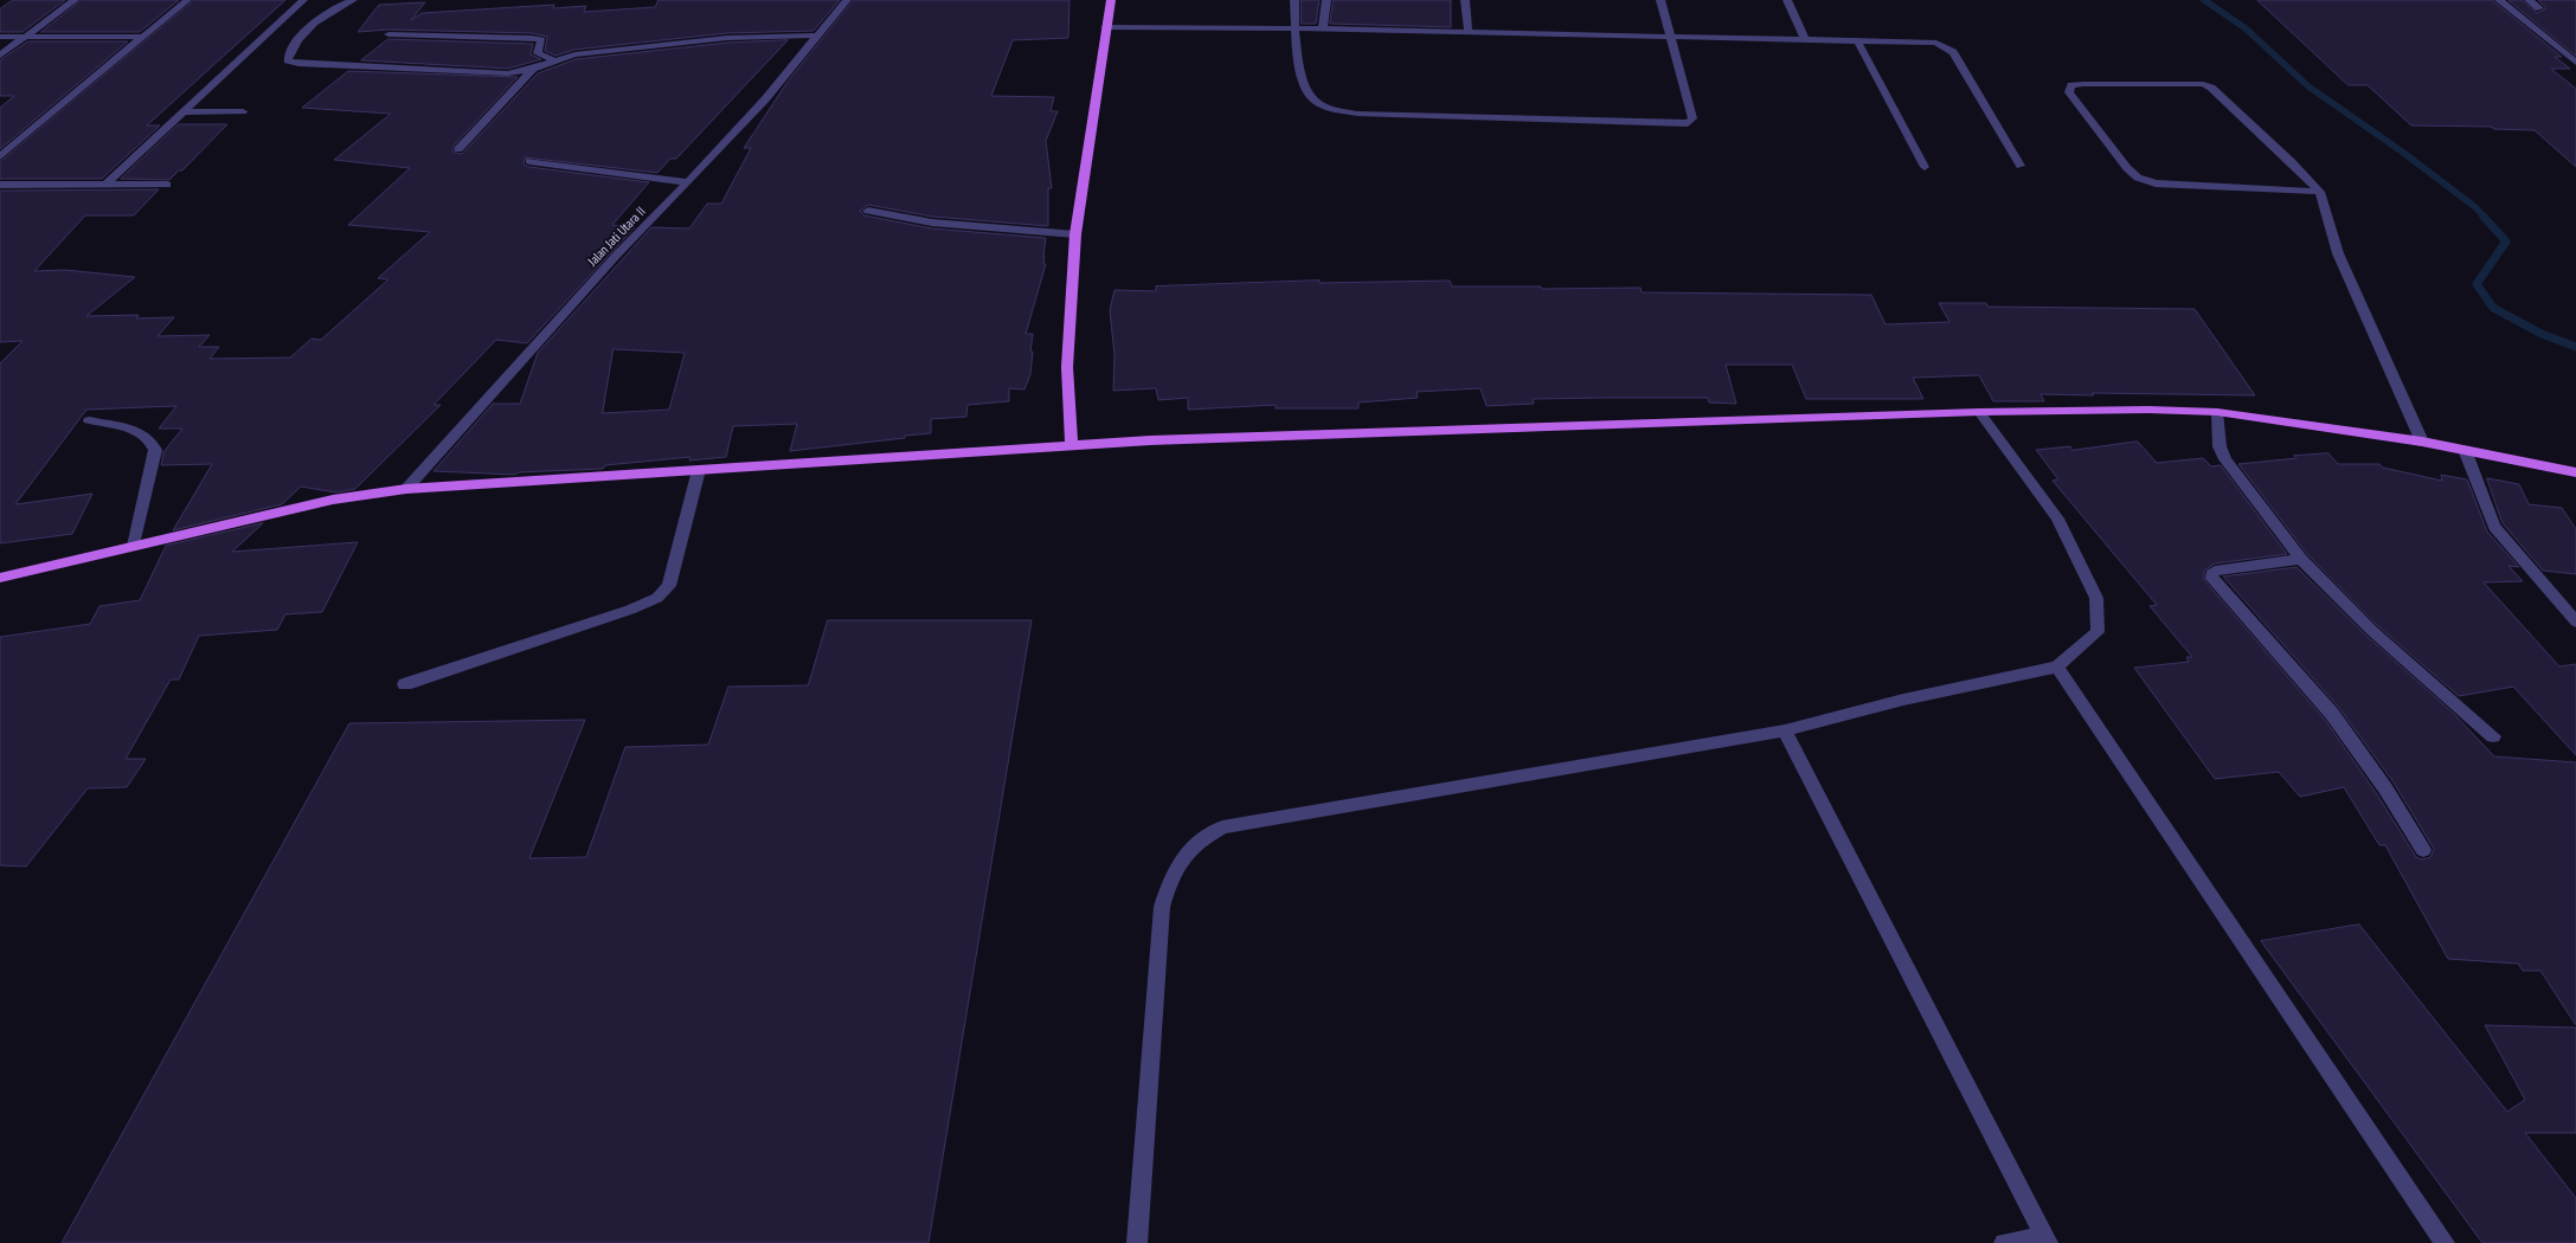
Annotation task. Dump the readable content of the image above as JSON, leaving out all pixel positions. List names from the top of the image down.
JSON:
{
  "streets": {
    "street": ["Jalan Jati Utara II"]
  }
}
